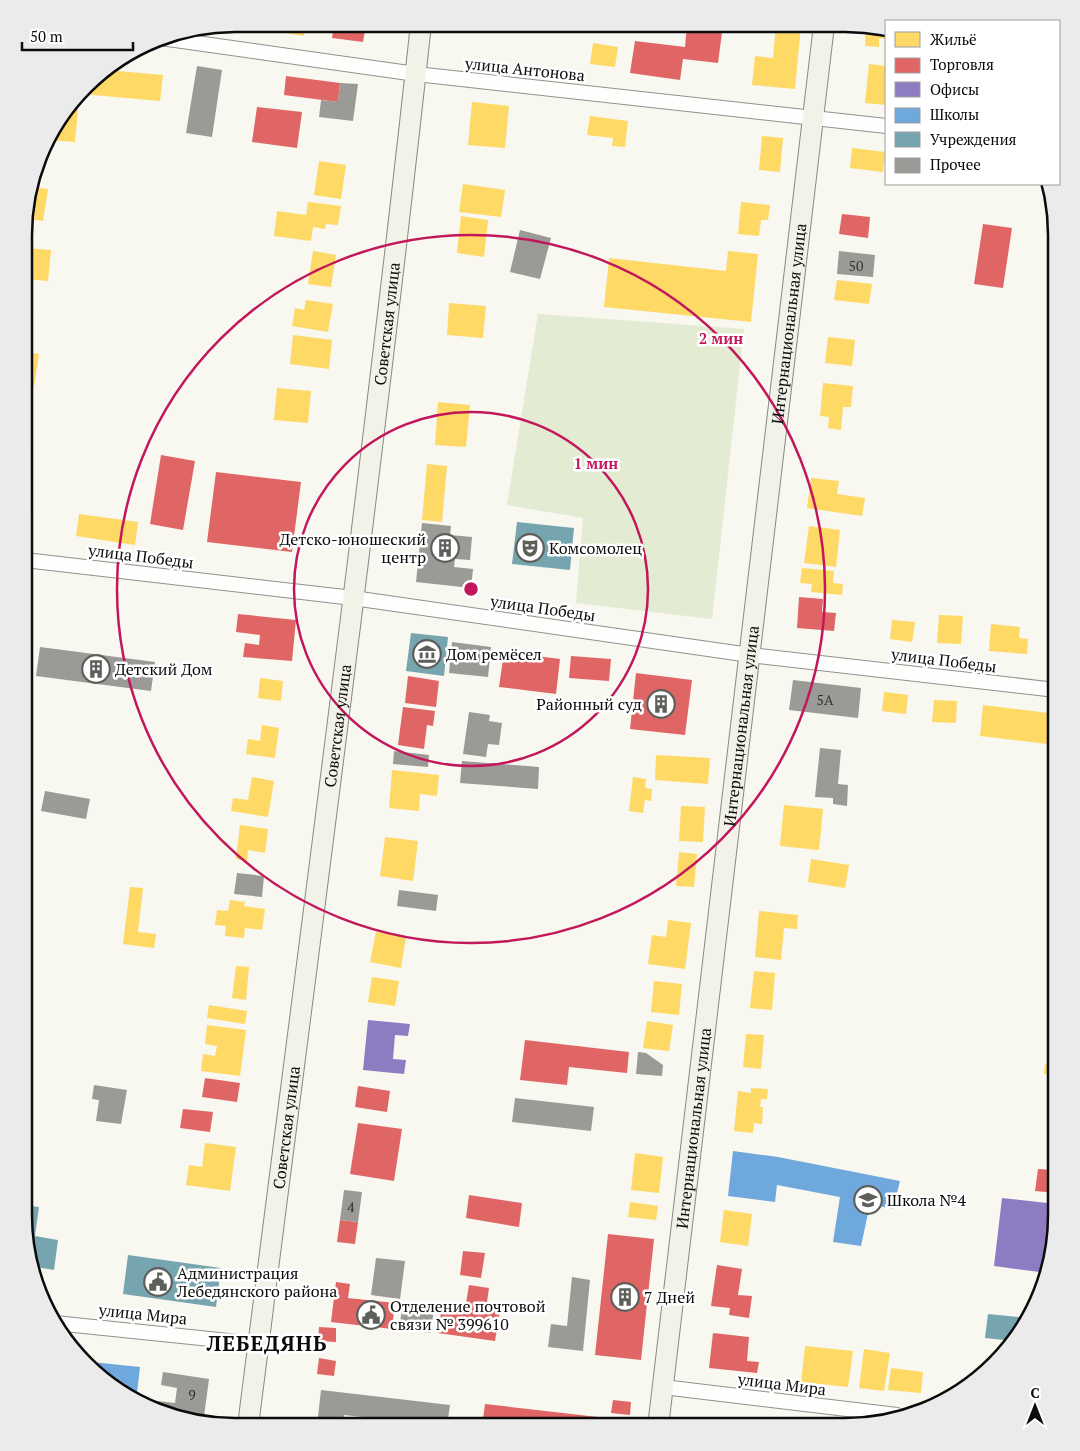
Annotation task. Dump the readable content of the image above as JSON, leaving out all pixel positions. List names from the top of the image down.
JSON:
{
  "streets": {
    "main road": ["Советская улица", "Интернациональная улица"],
    "street": ["улица Антонова", "улица Победы", "улица Мира"]
  },
  "crossings": [
    ["улица Антонова", "Советская улица"],
    ["улица Антонова", "Интернациональная улица"],
    ["Советская улица", "улица Победы"],
    ["Советская улица", "улица Мира"],
    ["Интернациональная улица", "улица Победы"],
    ["Интернациональная улица", "улица Мира"]
  ],
  "districts": ["ЛЕБЕДЯНЬ"],
  "places": {
    "building": [
      "Детско-юношеский центр",
      "Детский Дом",
      "Районный суд",
      "7 Дней"
    ],
    "theatre": ["Комсомолец"],
    "museum": ["Дом ремёсел"],
    "school or university": ["Школа №4"],
    "public building": ["Администрация Лебедянского района", "Отделение почтовой связи № 399610"]
  },
  "house_numbers": [
    "50",
    "5А",
    "4",
    "9"
  ],
  "legend": [
    "Жильё",
    "Торговля",
    "Офисы",
    "Школы",
    "Учреждения",
    "Прочее"
  ],
  "scale_bar": "50 m",
  "north": "top",
  "rings": ["2 мин", "1 мин"]
}
